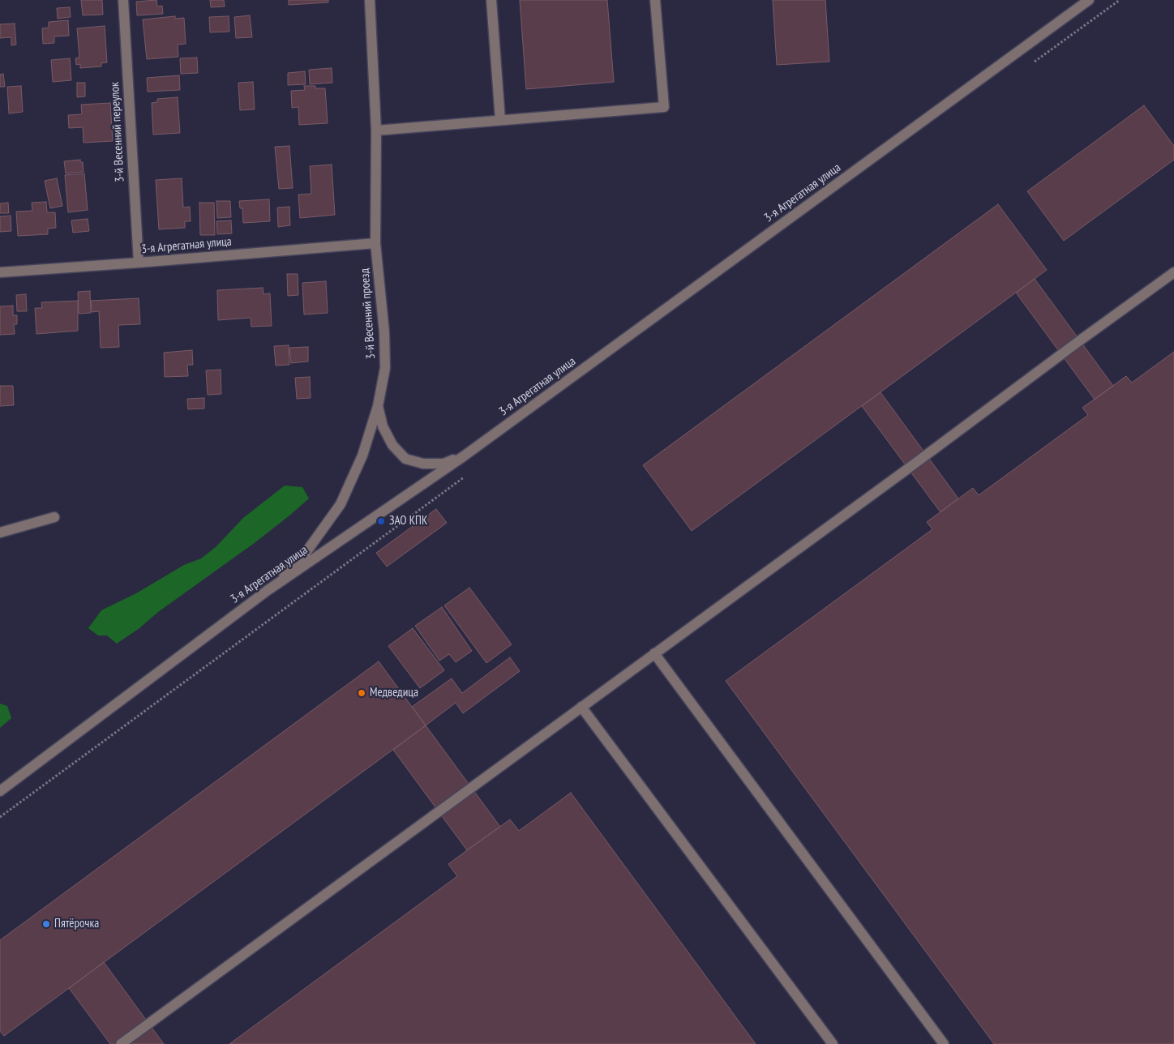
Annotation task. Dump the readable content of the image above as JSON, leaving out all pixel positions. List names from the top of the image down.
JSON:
{
  "streets": {
    "street": ["3-й Весенний переулок", "3-я Агрегатная улица", "3-й Весенний проезд"]
  },
  "crossings": [
    ["3-й Весенний переулок", "3-я Агрегатная улица"],
    ["3-я Агрегатная улица", "3-й Весенний проезд"]
  ],
  "places": ["ЗАО КПК", "Медведица", "Пятёрочка"]
}
